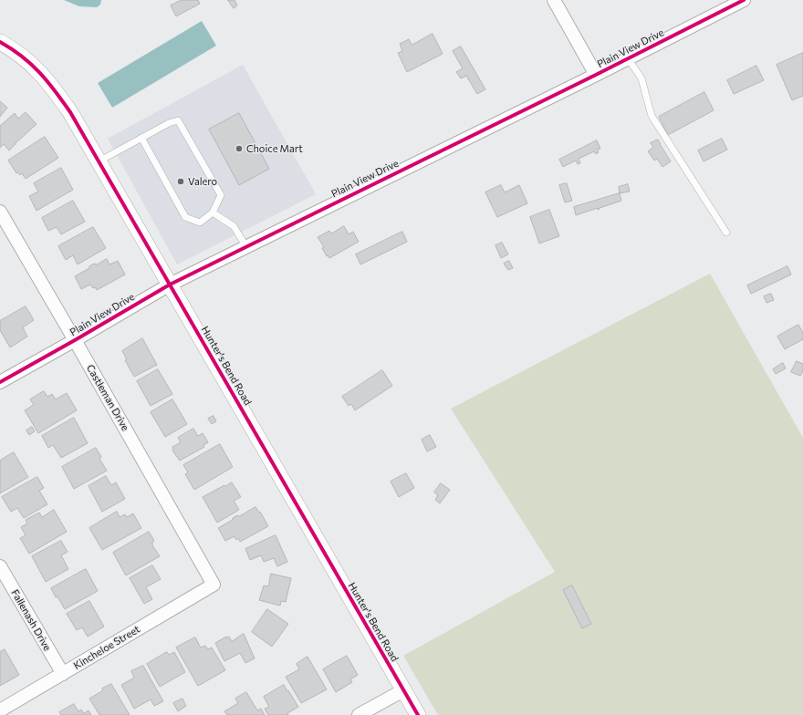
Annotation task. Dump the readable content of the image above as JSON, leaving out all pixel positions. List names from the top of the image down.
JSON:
{
  "streets": {
    "street": [
      "Plain View Drive",
      "Hunter's Bend Road",
      "Castleman Drive",
      "Fallenash Drive",
      "Kincheloe Street"
    ]
  },
  "crossings": [
    ["Plain View Drive", "Hunter's Bend Road"],
    ["Plain View Drive", "Castleman Drive"],
    ["Castleman Drive", "Kincheloe Street"],
    ["Fallenash Drive", "Kincheloe Street"]
  ],
  "places": ["Choice Mart", "Valero"]
}
